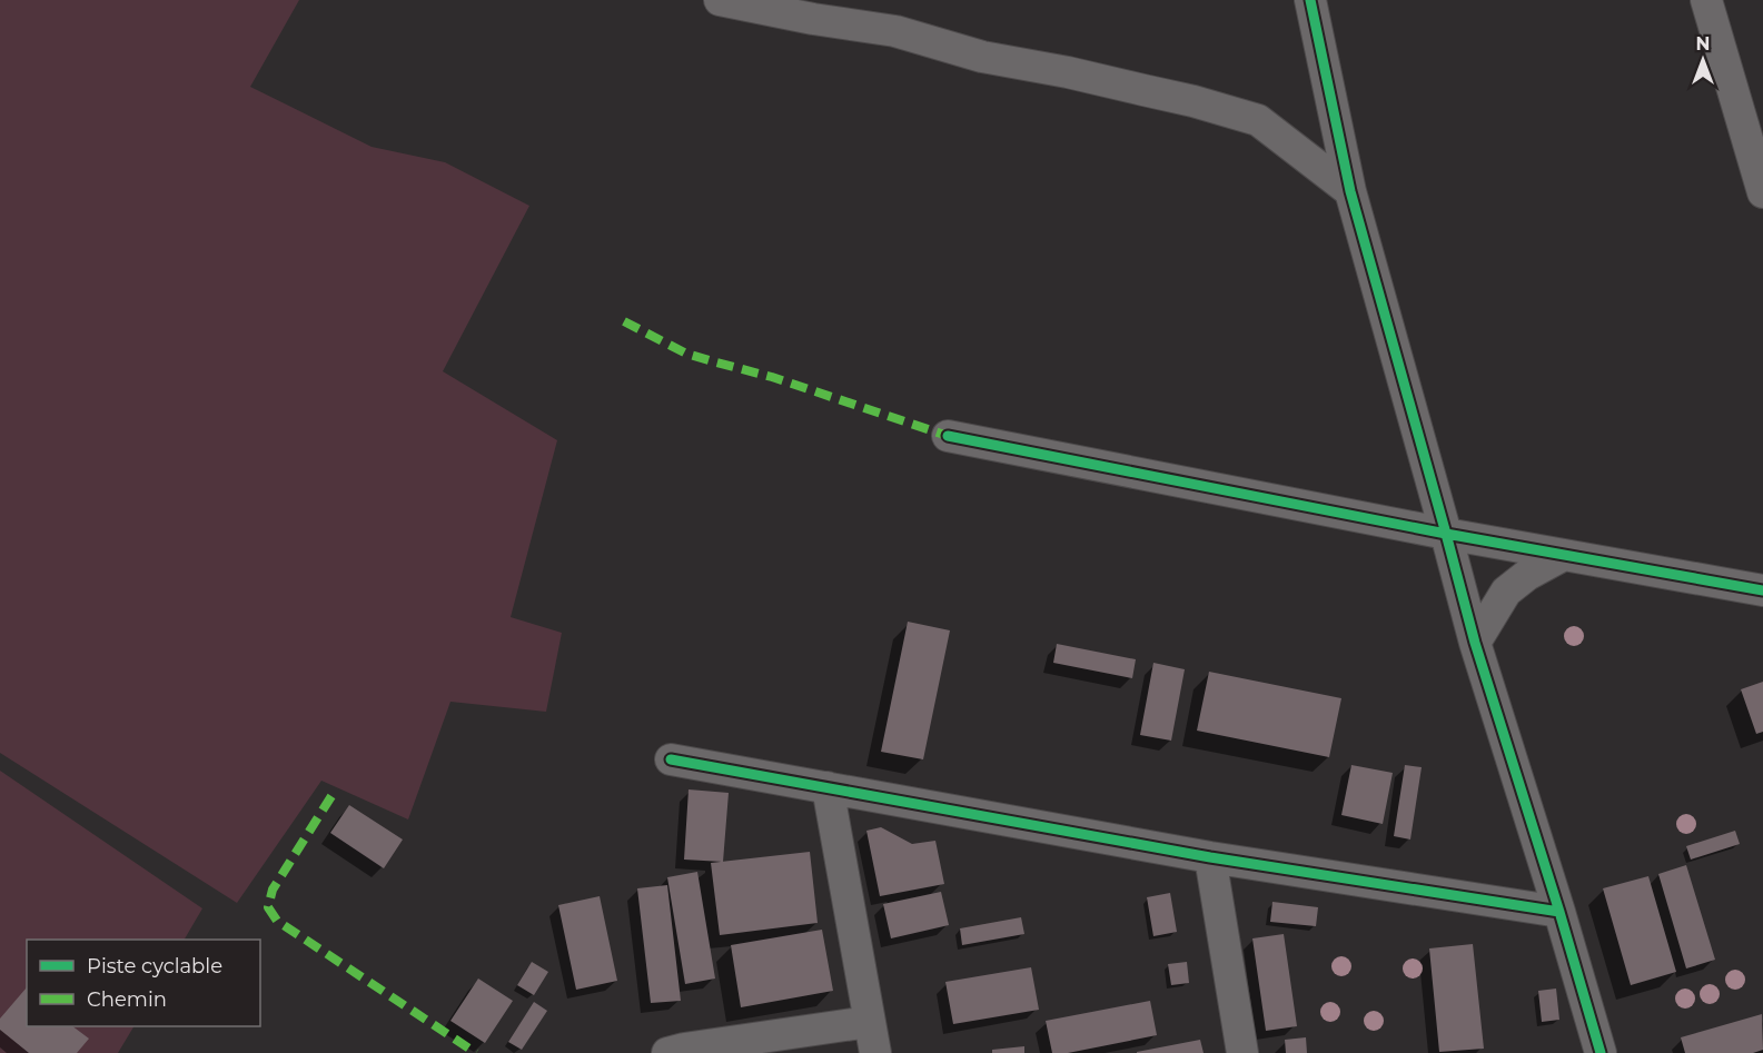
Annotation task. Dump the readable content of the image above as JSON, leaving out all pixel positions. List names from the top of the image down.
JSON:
{
  "legend": ["Piste cyclable", "Chemin"],
  "north": "top"
}
